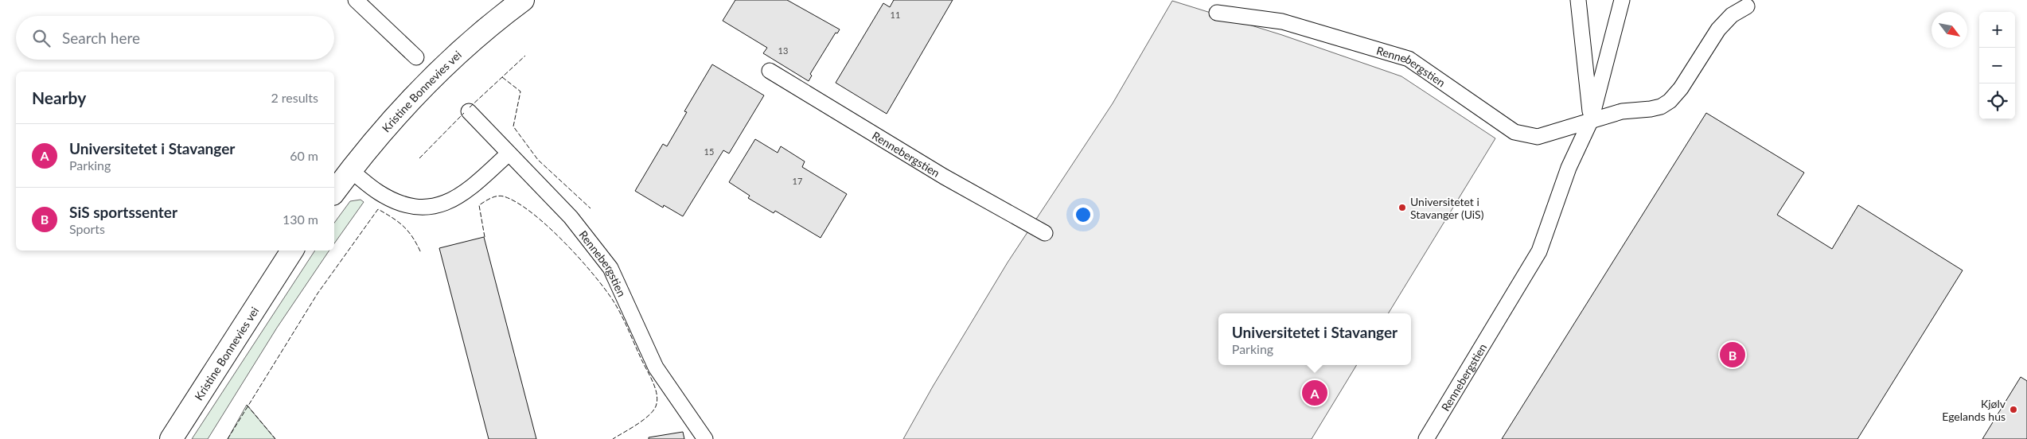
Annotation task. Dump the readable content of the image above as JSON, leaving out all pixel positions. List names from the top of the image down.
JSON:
{
  "streets": {
    "main road": ["Kristine Bonnevies vei"],
    "lane": ["Rennebergstien"]
  },
  "places": ["Universitetet i Stavanger (UiS)", "Kjølv Egelands hus"],
  "house_numbers": [
    "11",
    "13",
    "15",
    "17"
  ],
  "north": "bottom right",
  "page": {
    "map_buttons": ["+", "−"],
    "search": "Search here",
    "heading": ["Nearby", "2 results"],
    "list": [
      {
        "mark": "A",
        "name": "Universitetet i Stavanger",
        "note": "Parking",
        "value": "60 m"
      },
      {
        "mark": "B",
        "name": "SiS sportssenter",
        "note": "Sports",
        "value": "130 m"
      }
    ],
    "popup": ["Universitetet i Stavanger", "Parking"],
    "pins": ["B", "A"]
  }
}
